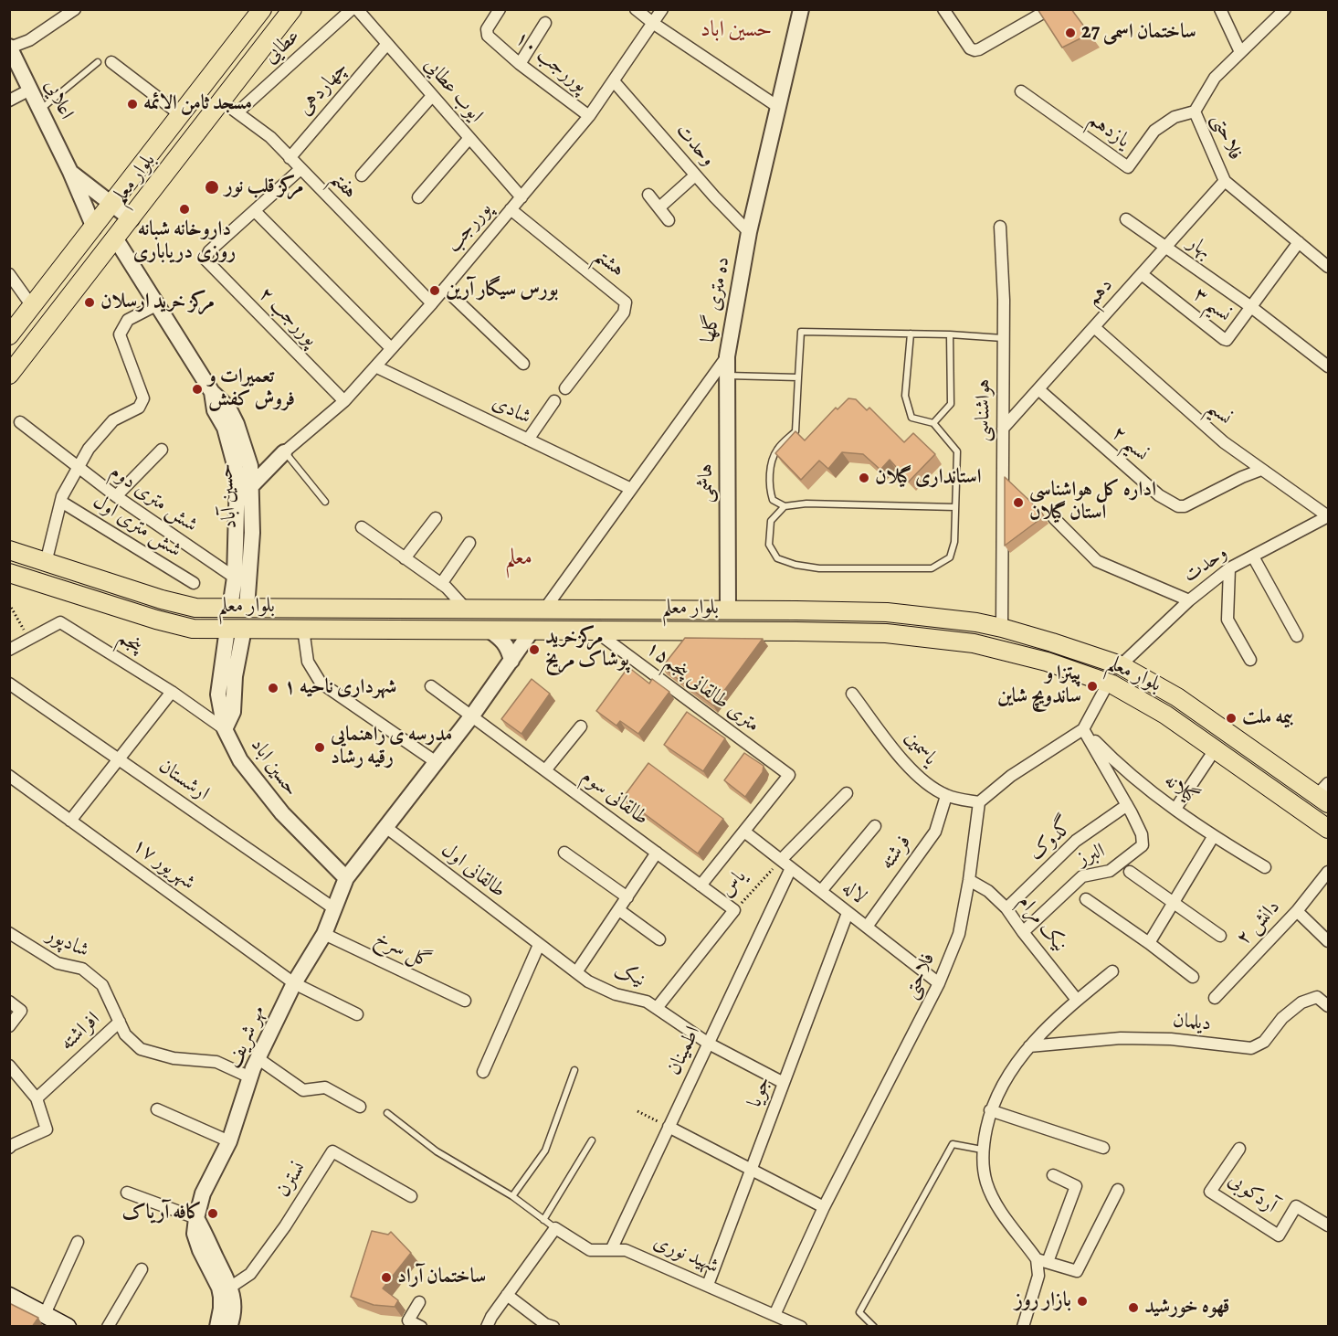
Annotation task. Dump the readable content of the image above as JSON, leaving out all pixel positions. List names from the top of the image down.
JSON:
{
  "streets": {
    "main road": ["بلوار معلم"],
    "street": [
      "عطایی",
      "پوررجب ۱۰",
      "چهاردهی",
      "ایوب عطایی",
      "اعلایی",
      "یازدهم",
      "فلاحتی",
      "وحدت",
      "هفتم",
      "پوررجب",
      "بهار",
      "هشتم",
      "دهم",
      "ده متری گلها",
      "نسیم ۳",
      "پوررجب ۲",
      "شادی",
      "هواشناسی",
      "نسیم",
      "نسیم ٢",
      "هاشمی",
      "حسین آباد",
      "شش متری دوم",
      "شش متری اول",
      "پنجم",
      "۱۵متری طالقانی پنجم",
      "یاسمین",
      "حسین اباد",
      "ارشستان",
      "گیلانه",
      "طالقانی سوم",
      "گدوک",
      "فرشته",
      "البرز",
      "۱۷ شهریور",
      "طالقانی اول",
      "یاس",
      "لاله",
      "دانش ۲",
      "نیک مرام",
      "شادپور",
      "گل سرخ",
      "نیک",
      "دیلمان",
      "افراشته",
      "مهر شریف",
      "اطمینان",
      "جویا",
      "نسترن",
      "آردکوبی",
      "شهید نوری"
    ]
  },
  "crossings": [
    ["عطایی", "هفتم"],
    ["پوررجب ۱۰", "پوررجب"],
    ["چهاردهی", "ایوب عطایی"],
    ["چهاردهی", "هفتم"],
    ["ایوب عطایی", "پوررجب"],
    ["اعلایی", "بلوار معلم"],
    ["یازدهم", "فلاحتی"],
    ["فلاحتی", "دهم"],
    ["فلاحتی", "یاسمین"],
    ["فلاحتی", "لاله"],
    ["فلاحتی", "نیک مرام"],
    ["فلاحتی", "شهید نوری"],
    ["وحدت", "بلوار معلم"],
    ["وحدت", "پوررجب"],
    ["وحدت", "ده متری گلها"],
    ["وحدت", "نسیم"],
    ["بلوار معلم", "هفتم"],
    ["بلوار معلم", "ده متری گلها"],
    ["بلوار معلم", "هواشناسی"],
    ["بلوار معلم", "هاشمی"],
    ["بلوار معلم", "حسین آباد"],
    ["بلوار معلم", "شش متری دوم"],
    ["بلوار معلم", "۱۵متری طالقانی پنجم"],
    ["بلوار معلم", "حسین اباد"],
    ["بلوار معلم", "مهر شریف"],
    ["هفتم", "پوررجب"],
    ["پوررجب", "هشتم"],
    ["پوررجب", "پوررجب ۲"],
    ["پوررجب", "شادی"],
    ["پوررجب", "حسین آباد"],
    ["بهار", "دهم"],
    ["بهار", "نسیم ۳"],
    ["دهم", "نسیم ۳"],
    ["دهم", "هواشناسی"],
    ["دهم", "نسیم"],
    ["دهم", "نسیم ٢"],
    ["ده متری گلها", "شادی"],
    ["ده متری گلها", "هاشمی"],
    ["نسیم", "نسیم ٢"],
    ["حسین آباد", "شش متری دوم"],
    ["شش متری دوم", "شش متری اول"],
    ["پنجم", "حسین اباد"],
    ["۱۵متری طالقانی پنجم", "لاله"],
    ["یاسمین", "فرشته"],
    ["حسین اباد", "مهر شریف"],
    ["ارشستان", "مهر شریف"],
    ["طالقانی سوم", "یاس"],
    ["طالقانی سوم", "مهر شریف"],
    ["گدوک", "البرز"],
    ["گدوک", "نیک مرام"],
    ["فرشته", "لاله"],
    ["البرز", "نیک مرام"],
    ["۱۷ شهریور", "مهر شریف"],
    ["طالقانی اول", "نیک"],
    ["طالقانی اول", "مهر شریف"],
    ["یاس", "لاله"],
    ["یاس", "نیک"],
    ["لاله", "اطمینان"],
    ["لاله", "جویا"],
    ["شادپور", "افراشته"],
    ["گل سرخ", "مهر شریف"],
    ["نیک", "اطمینان"],
    ["نیک", "جویا"],
    ["افراشته", "مهر شریف"],
    ["مهر شریف", "نسترن"],
    ["اطمینان", "شهید نوری"],
    ["جویا", "شهید نوری"]
  ],
  "districts": ["حسین اباد", "معلم"],
  "places": [
    "ساختمان اسمی 27",
    "مسجد ثامن الائمه",
    "مرکز قلب نور",
    "داروخانه شبانه روزی دریاباری",
    "بورس سیگار آرین",
    "مرکز خرید ارسلان",
    "تعمیرات و فروش کفش",
    "استانداری گیلان",
    "اداره کل هواشناسی استان گیلان",
    "مرکزخرید پوشاک مریخ",
    "پیتزا و ساندویچ شاین",
    "شهرداری ناحیه ۱",
    "بیمه ملت",
    "مدرسه ی راهنمایی رقیه رشاد",
    "کافه آریاک",
    "ساختمان آراد",
    "بازار روز",
    "قهوه خورشید"
  ]
}
